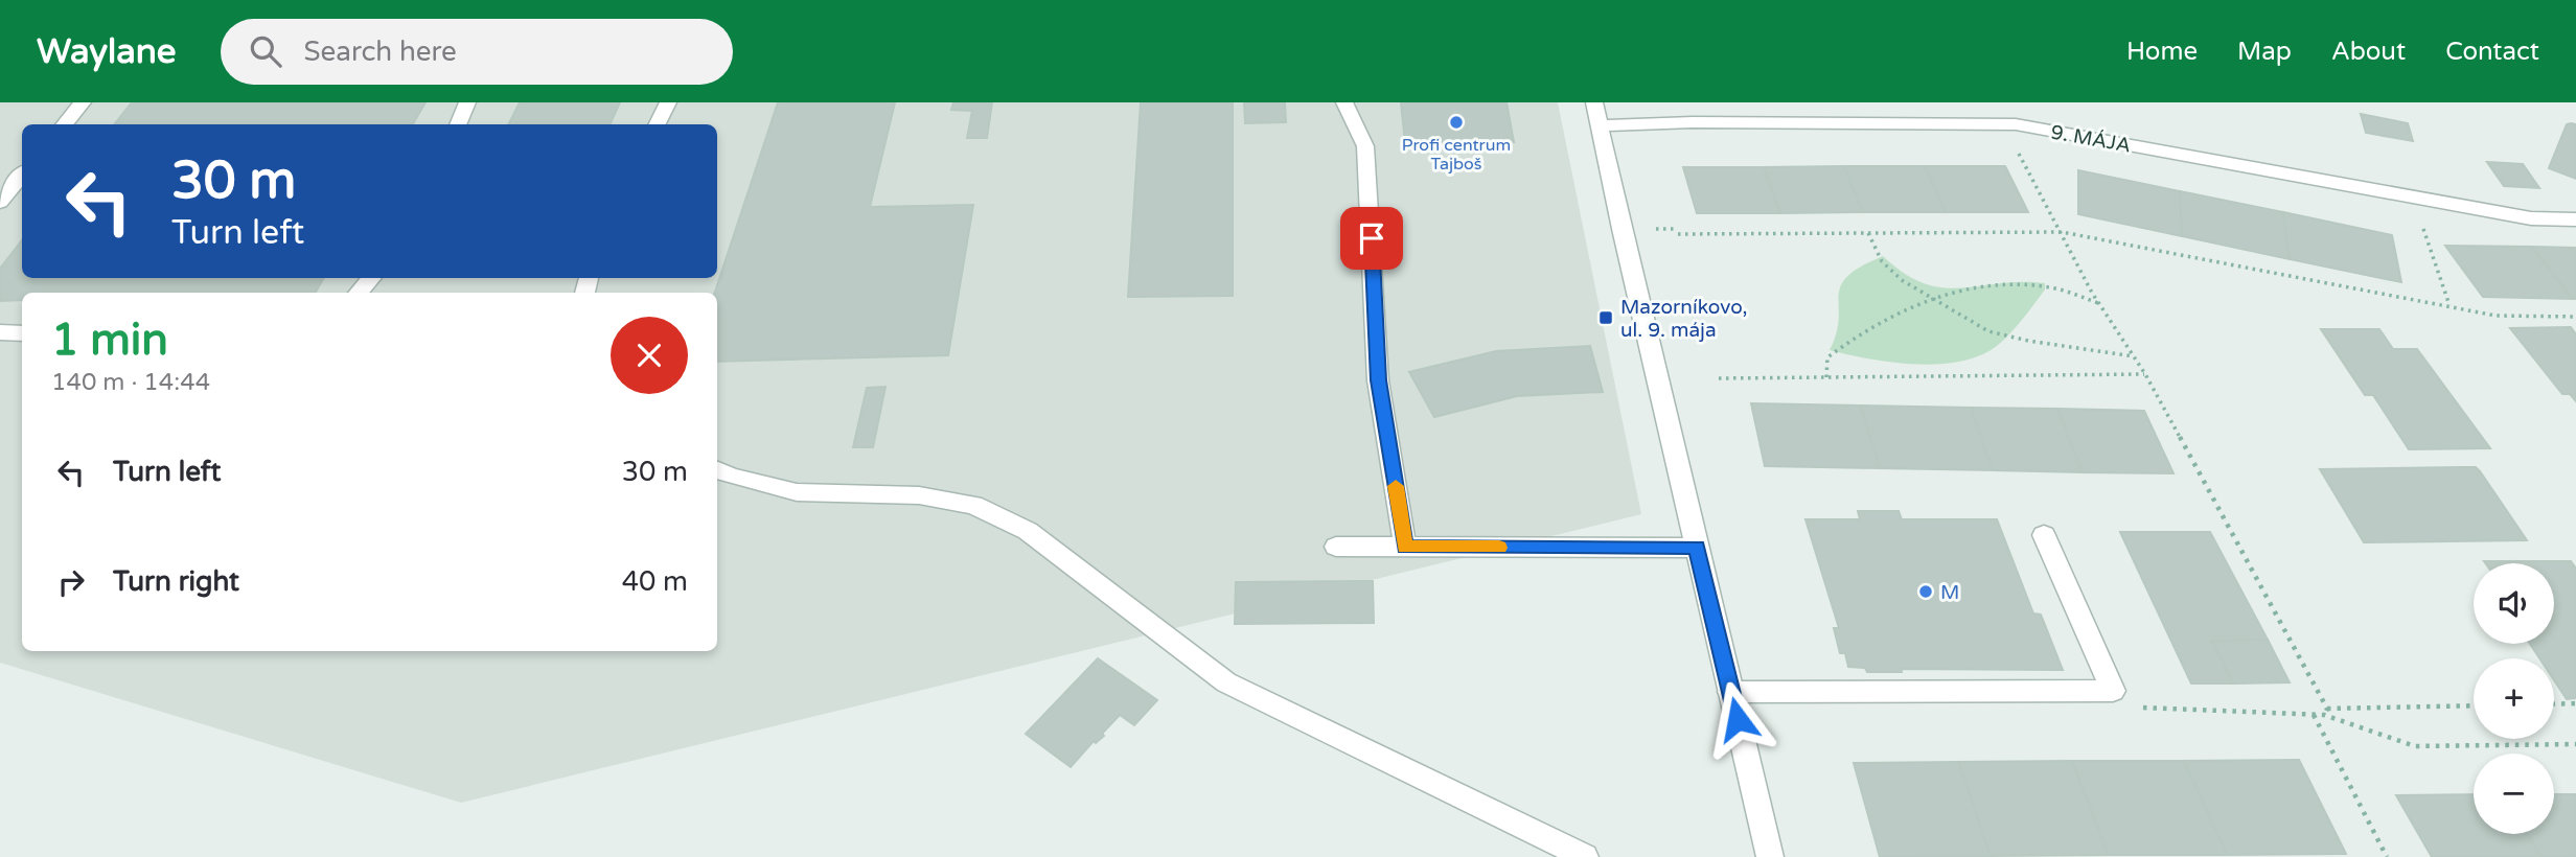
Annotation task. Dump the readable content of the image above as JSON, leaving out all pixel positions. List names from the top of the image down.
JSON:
{
  "streets": {
    "street": ["9. MÁJA"]
  },
  "places": {
    "other": ["Profi centrum Tajboš", "M"],
    "transit": ["Mazorníkovo, ul. 9. mája"]
  },
  "page": {
    "header": "Waylane",
    "search": "Search here",
    "nav": [
      "Home",
      "Map",
      "About",
      "Contact"
    ],
    "turn": ["30 m", "Turn left"],
    "heading": ["1 min", "140 m · 14:44"],
    "list": [
      {
        "name": "Turn left",
        "value": "30 m"
      },
      {
        "name": "Turn right",
        "value": "40 m"
      }
    ],
    "map_buttons": ["+", "−"]
  }
}
